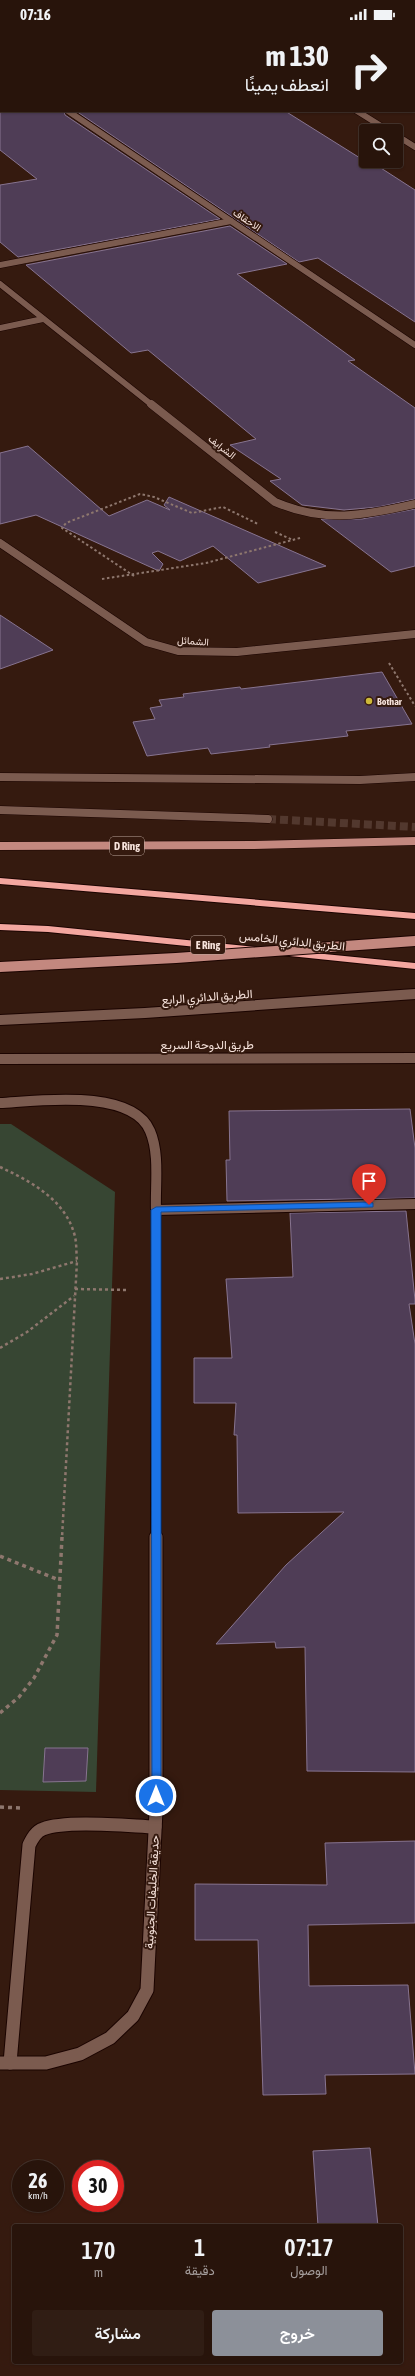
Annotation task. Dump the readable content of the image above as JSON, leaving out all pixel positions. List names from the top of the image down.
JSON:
{
  "streets": {
    "highway": ["الطريق الدائري الخامس", "E Ring"],
    "main road": ["D Ring"],
    "street": [
      "الاحقاف",
      "الشرايف",
      "الشمائل",
      "الطريق الدائري الرابع",
      "طريق الدوحة السريع",
      "حديقة الخليفات الجنوبية"
    ]
  },
  "places": ["Bothar"],
  "page": {
    "status": "07:16",
    "turn": ["130 m", "انعطف يمينًا"],
    "speed": "26 km/h",
    "limit": "30",
    "eta": [
      "07:17",
      "الوصول",
      "1",
      "دقيقة",
      "170",
      "m"
    ],
    "buttons": ["خروج", "مشاركة"]
  }
}
